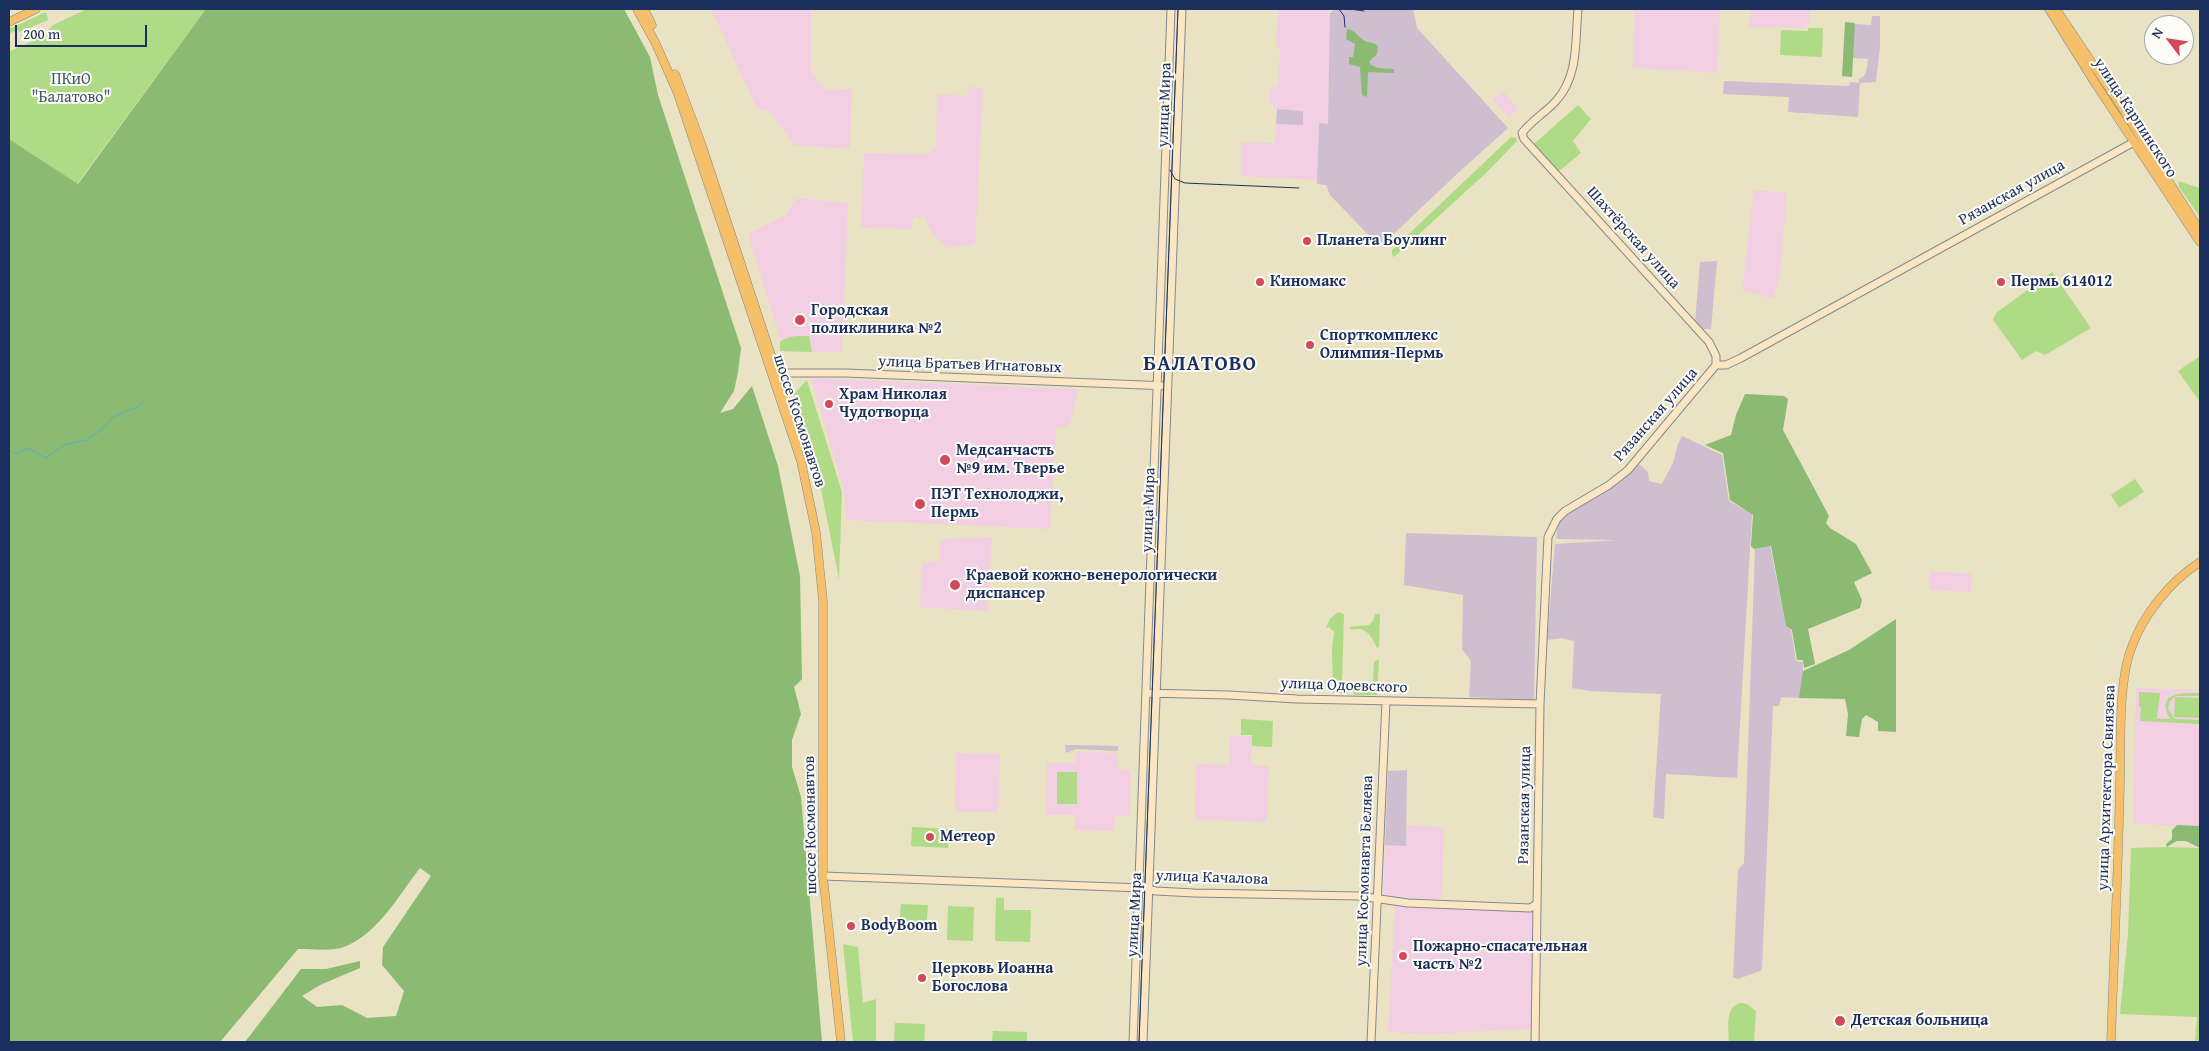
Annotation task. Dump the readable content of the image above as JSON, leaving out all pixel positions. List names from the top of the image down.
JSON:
{
  "streets": {
    "main road": [
      "улица Мира",
      "улица Карпинского",
      "Рязанская улица",
      "Шахтёрская улица",
      "улица Братьев Игнатовых",
      "шоссе Космонавтов",
      "улица Одоевского",
      "улица Архитектора Свиязева",
      "улица Космонавта Беляева",
      "улица Качалова"
    ]
  },
  "crossings": [
    ["улица Мира", "улица Братьев Игнатовых"],
    ["улица Мира", "улица Одоевского"],
    ["улица Мира", "улица Качалова"],
    ["улица Карпинского", "Рязанская улица"],
    ["Рязанская улица", "Шахтёрская улица"],
    ["Рязанская улица", "улица Одоевского"],
    ["Рязанская улица", "улица Качалова"],
    ["улица Братьев Игнатовых", "шоссе Космонавтов"],
    ["шоссе Космонавтов", "улица Качалова"],
    ["улица Одоевского", "улица Космонавта Беляева"],
    ["улица Космонавта Беляева", "улица Качалова"]
  ],
  "districts": ["БАЛАТОВО"],
  "parks": ["ПКиО \"Балатово\""],
  "places": [
    "Планета Боулинг",
    "Киномакс",
    "Пермь 614012",
    "Городская поликлиника №2",
    "Спорткомплекс Олимпия-Пермь",
    "Храм Николая Чудотворца",
    "Медсанчасть №9 им. Тверье",
    "ПЭТ Технолоджи, Пермь",
    "Краевой кожно-венерологически диспансер",
    "Метеор",
    "BodyBoom",
    "Пожарно-спасательная часть №2",
    "Церковь Иоанна Богослова",
    "Детская больница"
  ],
  "scale_bar": "200 m",
  "north": "top left"
}
